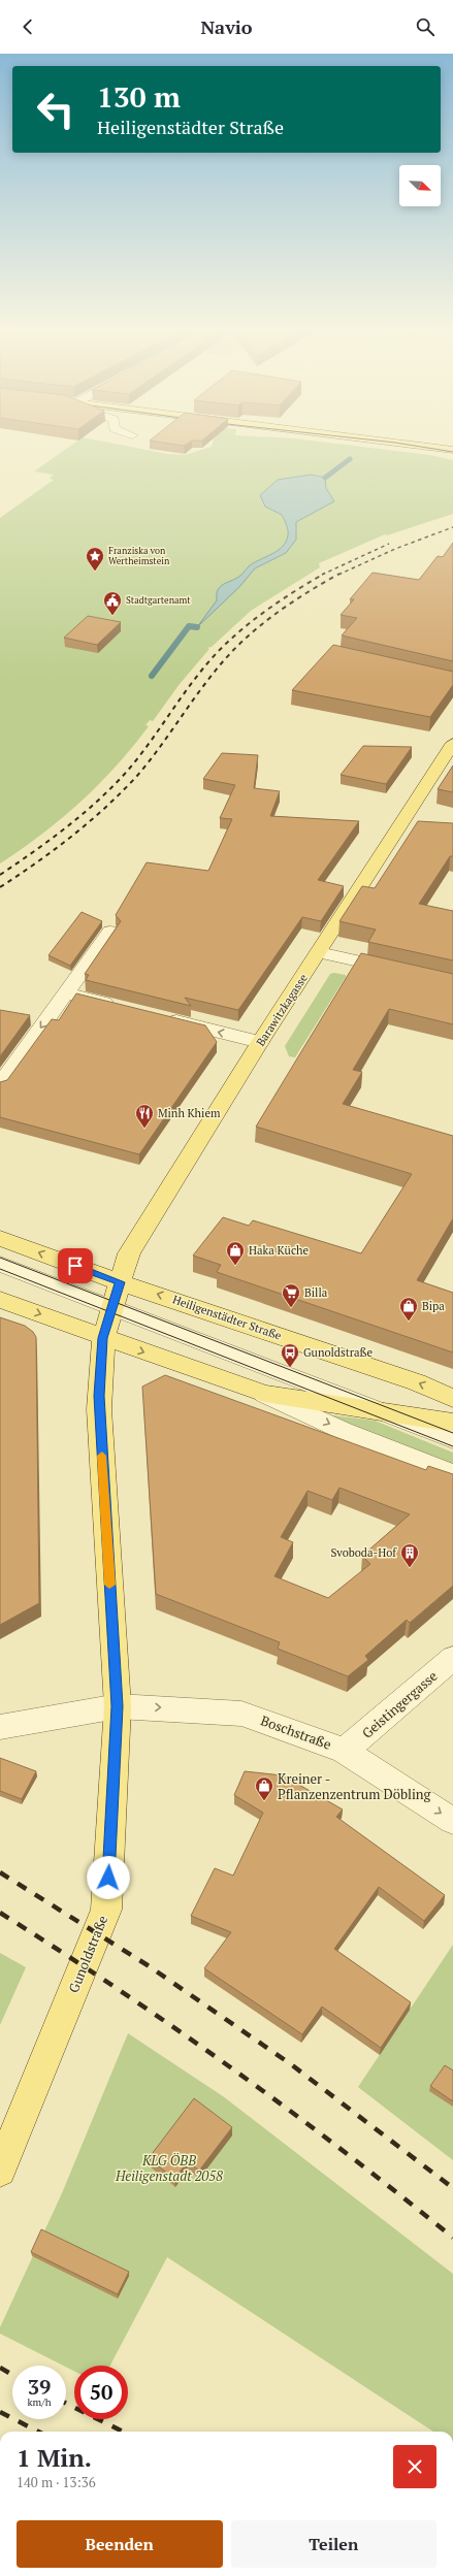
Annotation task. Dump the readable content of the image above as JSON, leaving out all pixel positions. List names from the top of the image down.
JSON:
{
  "streets": {
    "main road": ["Barawitzkagasse", "Heiligenstädter Straße", "Gunoldstraße"],
    "street": ["Geistingergasse", "Boschstraße"]
  },
  "crossings": [
    ["Barawitzkagasse", "Heiligenstädter Straße"],
    ["Barawitzkagasse", "Gunoldstraße"],
    ["Heiligenstädter Straße", "Gunoldstraße"],
    ["Geistingergasse", "Boschstraße"],
    ["Boschstraße", "Gunoldstraße"]
  ],
  "one_way": ["Boschstraße"],
  "parks": ["KLG ÖBB Heiligenstadt 2058"],
  "places": {
    "place": ["Franziska von Wertheimstein"],
    "public building": ["Stadtgartenamt"],
    "restaurant": ["Minh Khiem"],
    "shop": ["Haka Küche", "Bipa", "Kreiner - Pflanzenzentrum Döbling"],
    "supermarket": ["Billa"],
    "bus stop": ["Gunoldstraße"],
    "building": ["Svoboda-Hof"]
  },
  "north": "bottom right",
  "page": {
    "header": "Navio",
    "turn": ["130 m", "Heiligenstädter Straße"],
    "speed": "39 km/h",
    "limit": "50",
    "heading": ["1 Min.", "140 m · 13:36"],
    "buttons": ["Beenden", "Teilen"]
  }
}
